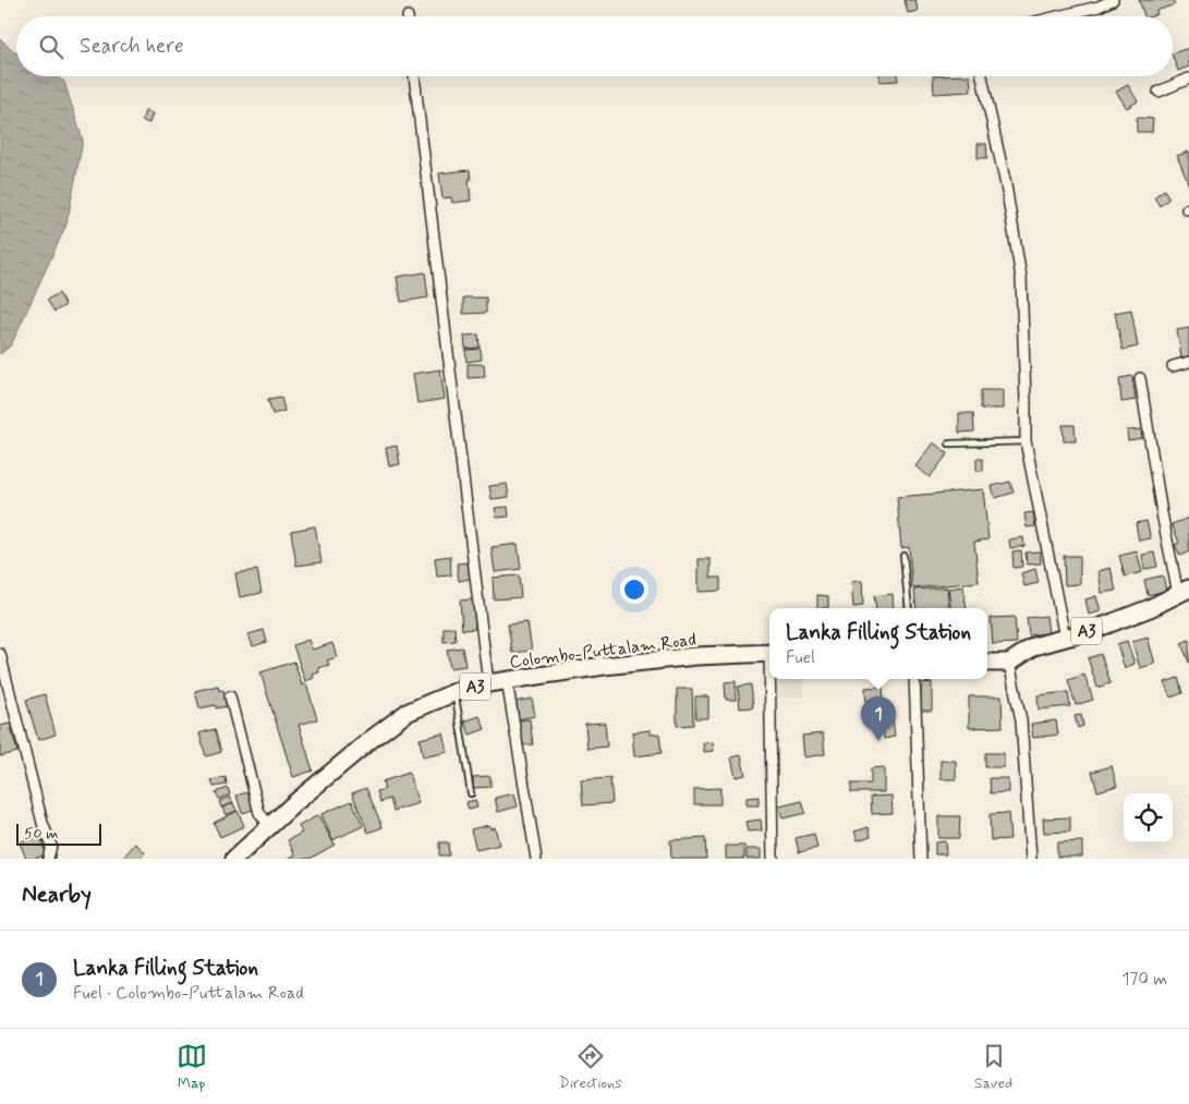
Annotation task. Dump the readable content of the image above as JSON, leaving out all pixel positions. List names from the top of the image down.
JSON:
{
  "streets": {
    "highway": ["A3", "Colombo-Puttalam Road"]
  },
  "scale_bar": "50 m",
  "page": {
    "search": "Search here",
    "popup": ["Lanka Filling Station", "Fuel"],
    "pins": "1",
    "scale": "50 m",
    "heading": "Nearby",
    "list": [
      {
        "mark": "1",
        "name": "Lanka Filling Station",
        "note": "Fuel · Colombo-Puttalam Road",
        "value": "170 m"
      }
    ],
    "nav": ["Map", "Directions", "Saved"]
  }
}
